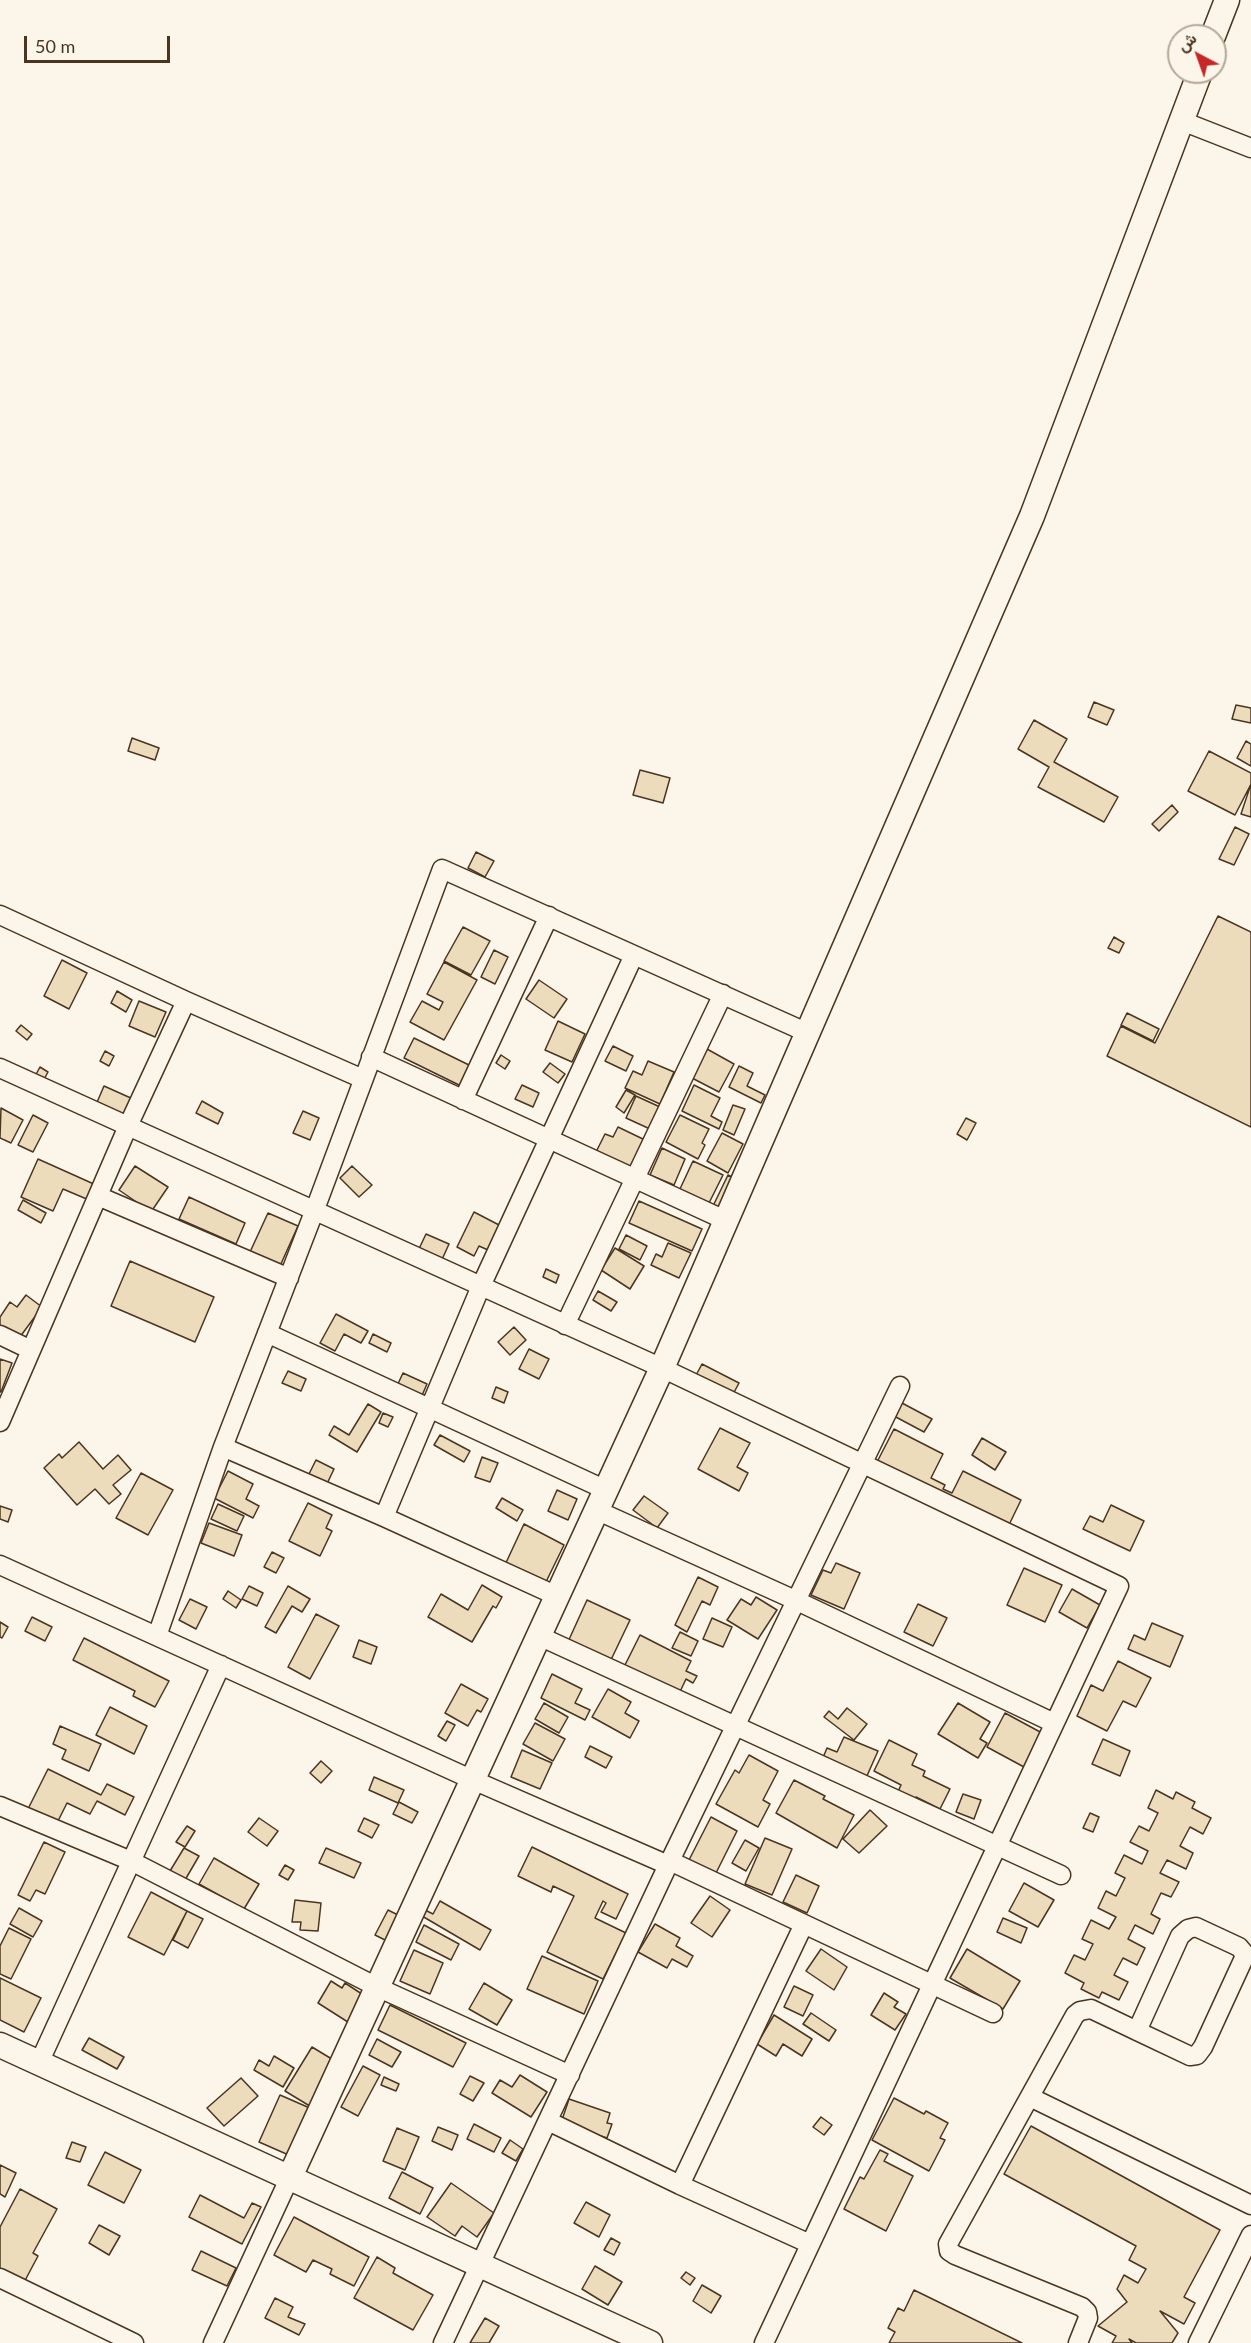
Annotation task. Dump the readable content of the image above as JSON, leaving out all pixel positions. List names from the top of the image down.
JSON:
{
  "scale_bar": "50 m",
  "north": "top left"
}
